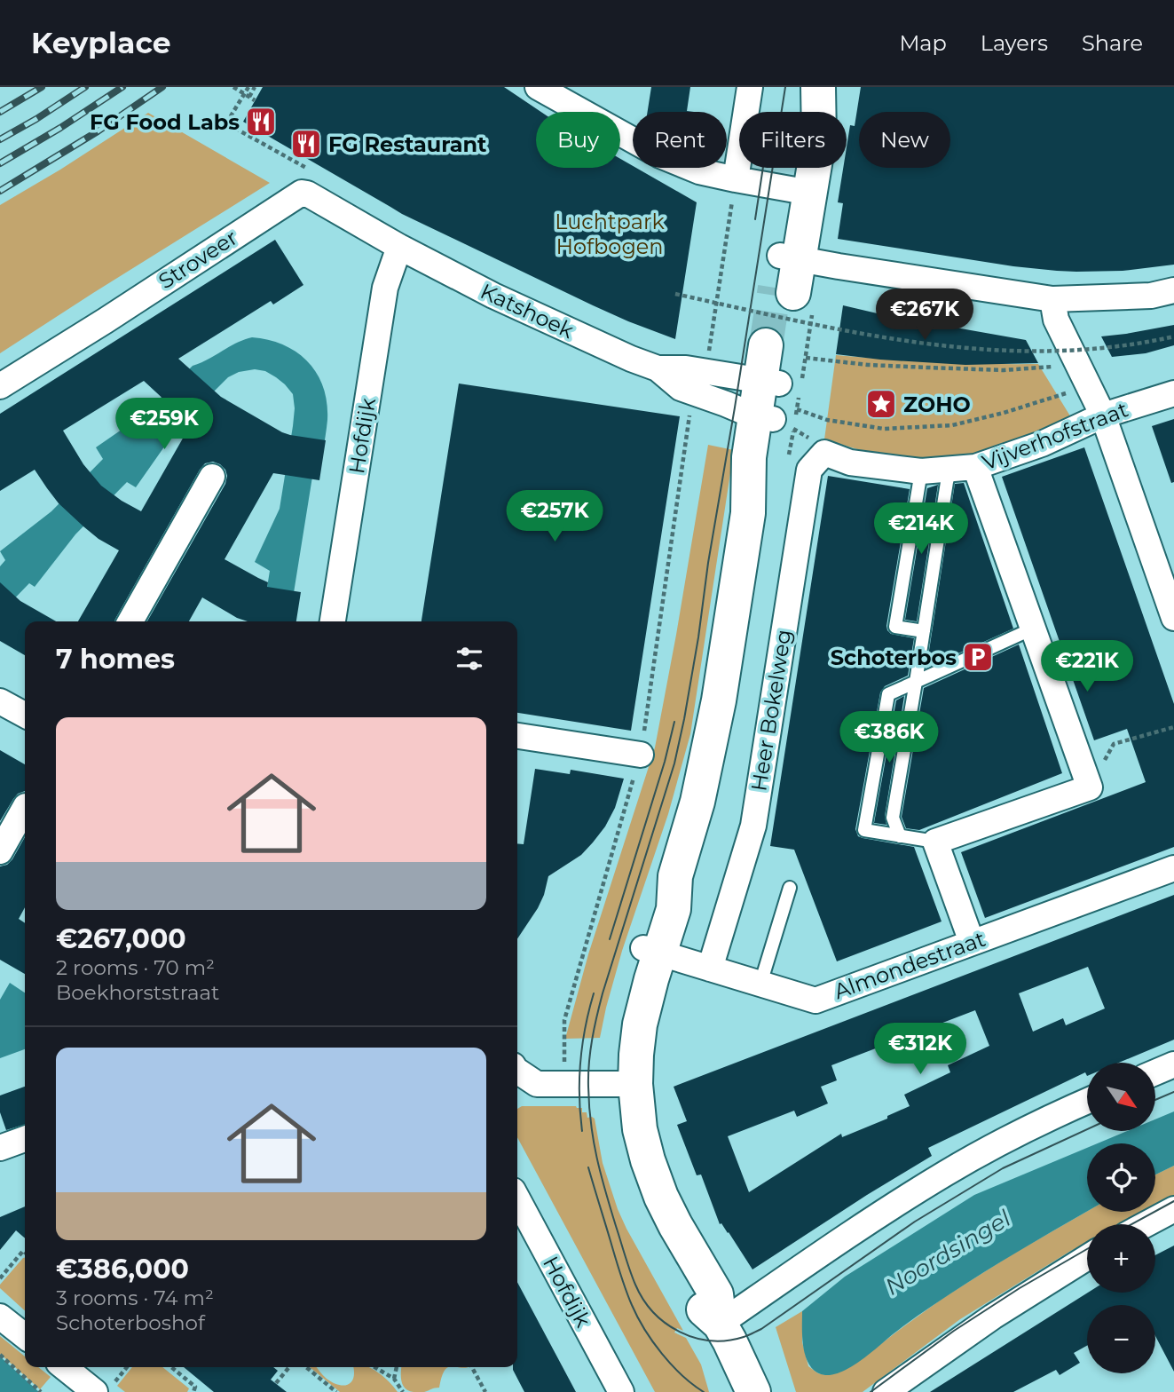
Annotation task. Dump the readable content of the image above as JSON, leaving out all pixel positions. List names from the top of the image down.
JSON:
{
  "streets": {
    "street": [
      "Stroveer",
      "Katshoek",
      "Hofdijk",
      "Vijverhofstraat",
      "Heer Bokelweg",
      "Almondestraat"
    ]
  },
  "crossings": [
    ["Katshoek", "Hofdijk"],
    ["Vijverhofstraat", "Heer Bokelweg"],
    ["Heer Bokelweg", "Almondestraat"]
  ],
  "water": ["Noordsingel"],
  "parks": ["Luchtpark Hofbogen"],
  "places": {
    "restaurant": ["FG Food Labs", "FG Restaurant"],
    "place": ["ZOHO"],
    "parking": ["Schoterbos"]
  },
  "north": "bottom right",
  "page": {
    "header": "Keyplace",
    "nav": ["Map", "Layers", "Share"],
    "chip": [
      "Buy",
      "Rent",
      "Filters",
      "New"
    ],
    "price": [
      "€267K",
      "€259K",
      "€257K",
      "€214K",
      "€221K",
      "€386K",
      "€312K"
    ],
    "heading": "7 homes",
    "list": [
      {
        "name": "€267,000",
        "note": "2 rooms · 70 m² · Boekhorststraat"
      },
      {
        "name": "€386,000",
        "note": "3 rooms · 74 m² · Schoterboshof"
      }
    ],
    "map_buttons": ["+", "−"]
  }
}
